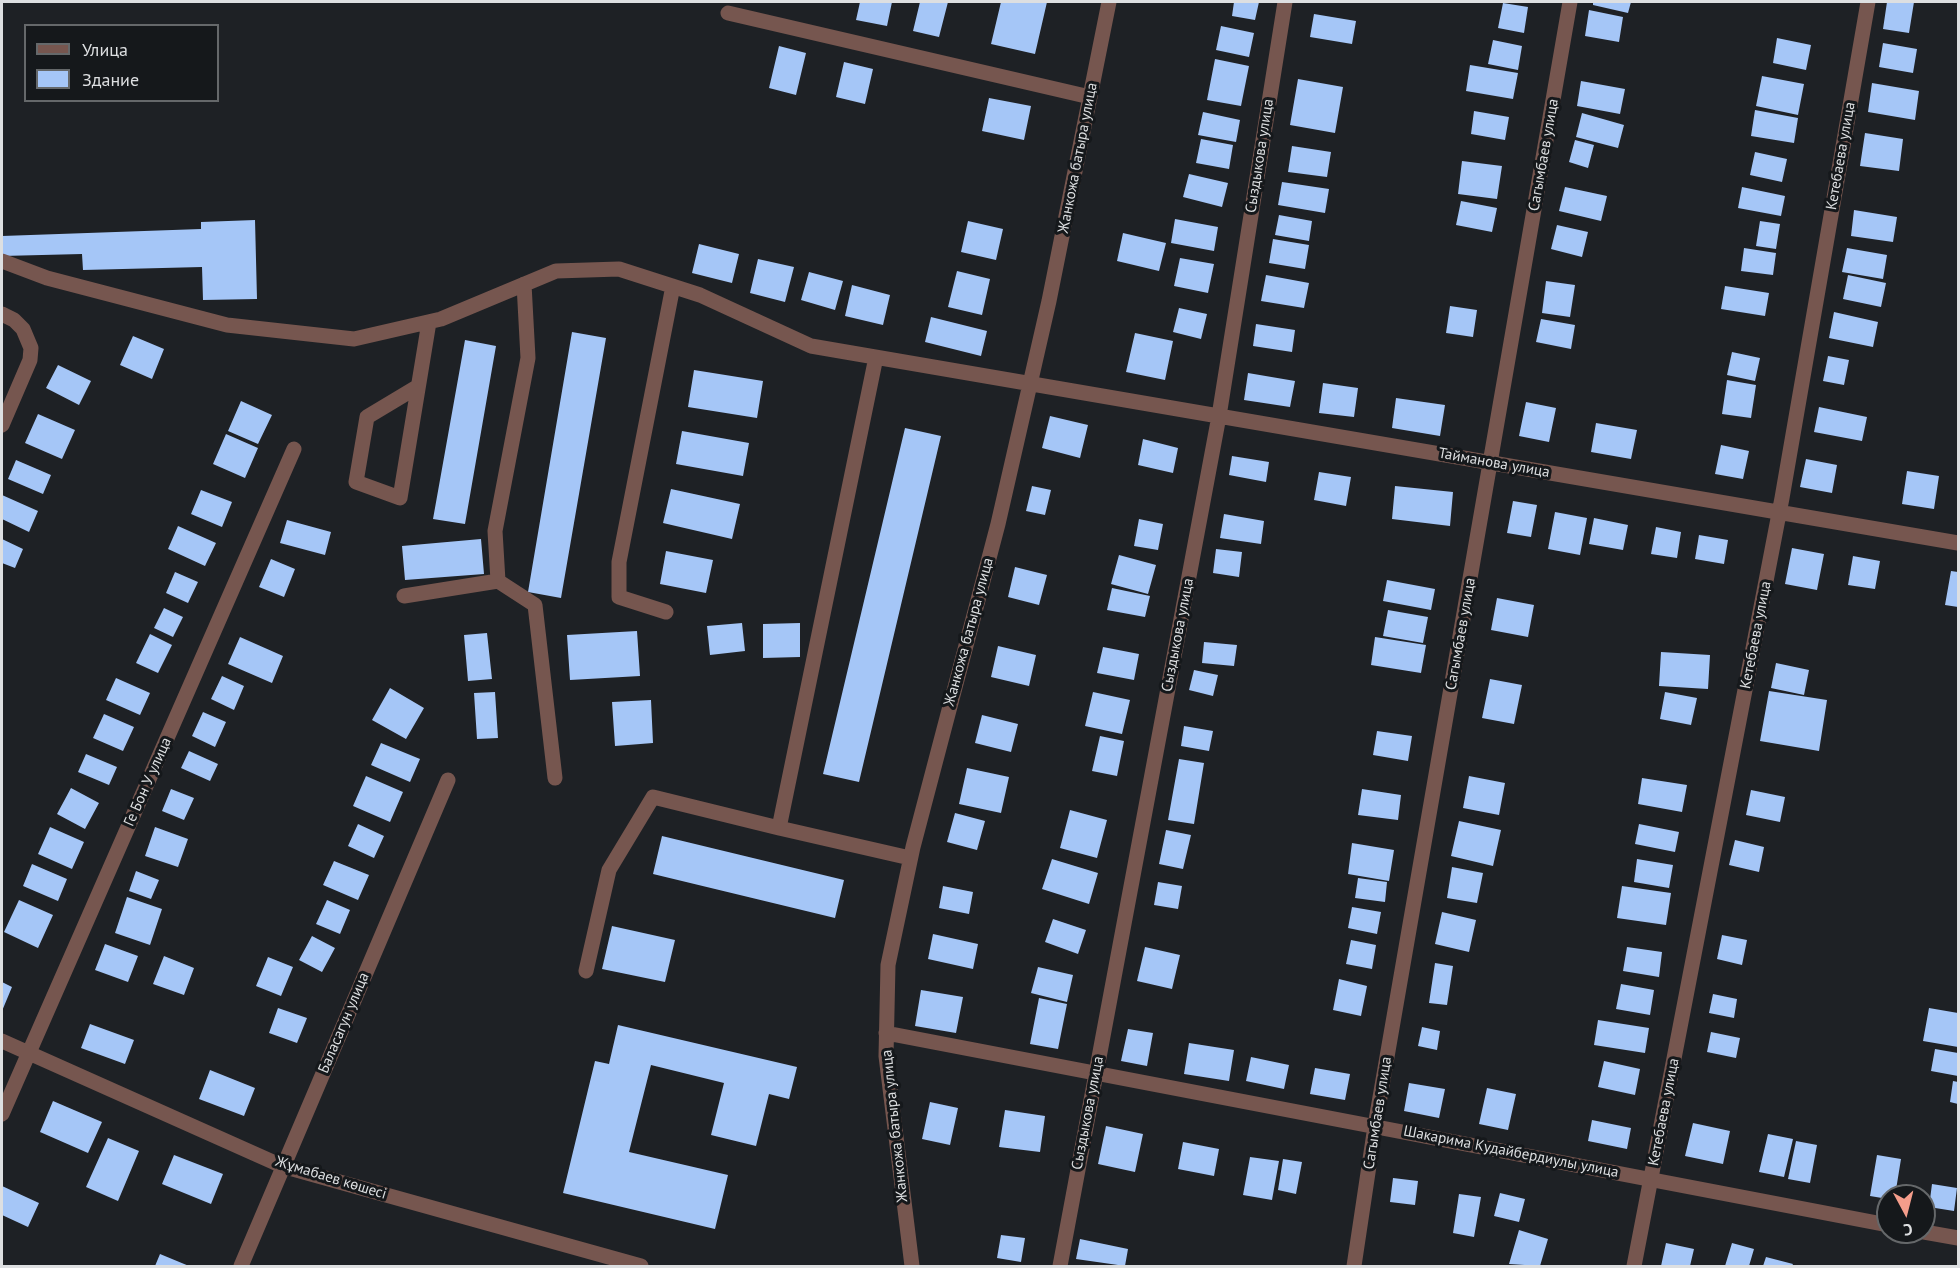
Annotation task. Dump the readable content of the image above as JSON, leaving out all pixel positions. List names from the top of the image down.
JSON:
{
  "streets": {
    "street": [
      "Сагымбаев улица",
      "Сыздыкова улица",
      "Кетебаева улица",
      "Жанкожа батыра улица",
      "Тайманова улица",
      "Ге Бон У улица",
      "Баласагун улица",
      "Шакарима Кудайбердиулы улица",
      "Жұмабаев көшесі"
    ]
  },
  "crossings": [
    ["Сагымбаев улица", "Тайманова улица"],
    ["Сагымбаев улица", "Шакарима Кудайбердиулы улица"],
    ["Сыздыкова улица", "Тайманова улица"],
    ["Сыздыкова улица", "Шакарима Кудайбердиулы улица"],
    ["Кетебаева улица", "Тайманова улица"],
    ["Кетебаева улица", "Шакарима Кудайбердиулы улица"],
    ["Жанкожа батыра улица", "Тайманова улица"],
    ["Жанкожа батыра улица", "Шакарима Кудайбердиулы улица"],
    ["Ге Бон У улица", "Жұмабаев көшесі"],
    ["Баласагун улица", "Жұмабаев көшесі"]
  ],
  "legend": ["Улица", "Здание"],
  "north": "bottom"
}
